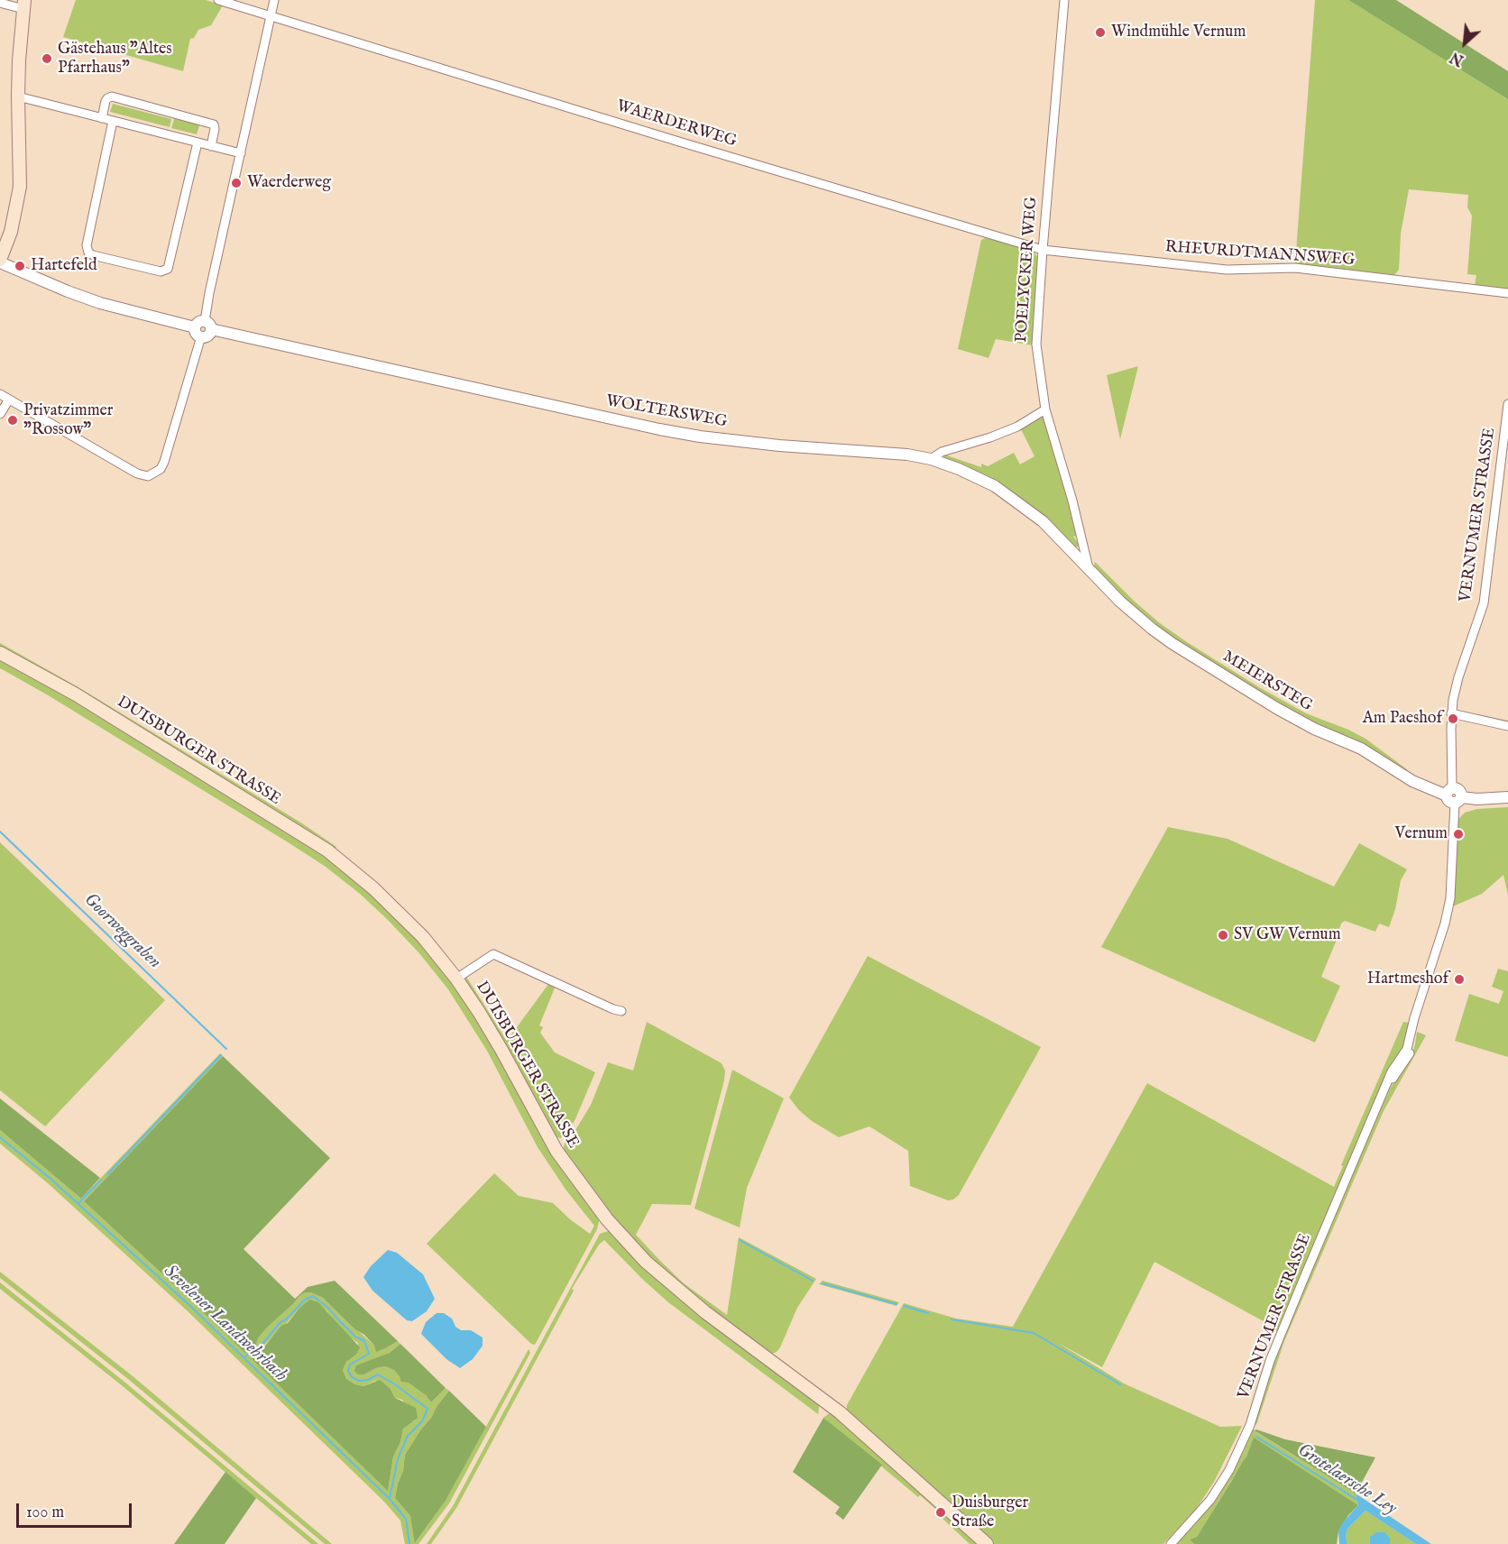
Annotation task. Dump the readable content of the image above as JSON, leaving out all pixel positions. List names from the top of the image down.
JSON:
{
  "streets": {
    "main road": ["DUISBURGER STRASSE"],
    "street": [
      "WAERDERWEG",
      "RHEURDTMANNSWEG",
      "POELYCKER WEG",
      "WOLTERSWEG",
      "VERNUMER STRASSE",
      "MEIERSTEG"
    ]
  },
  "crossings": [
    ["WAERDERWEG", "RHEURDTMANNSWEG"],
    ["WAERDERWEG", "POELYCKER WEG"],
    ["RHEURDTMANNSWEG", "POELYCKER WEG"],
    ["POELYCKER WEG", "WOLTERSWEG"],
    ["POELYCKER WEG", "MEIERSTEG"],
    ["WOLTERSWEG", "MEIERSTEG"],
    ["VERNUMER STRASSE", "MEIERSTEG"]
  ],
  "water": ["Goorweggraben", "Sevelener Landwehrbach", "Grotelaersche Ley"],
  "places": [
    "Windmühle Vernum",
    "Gästehaus \"Altes Pfarrhaus\"",
    "Waerderweg",
    "Hartefeld",
    "Privatzimmer \"Rossow\"",
    "Am Paeshof",
    "Vernum",
    "SV GW Vernum",
    "Hartmeshof",
    "Duisburger Straße"
  ],
  "scale_bar": "100 m",
  "north": "bottom left"
}
